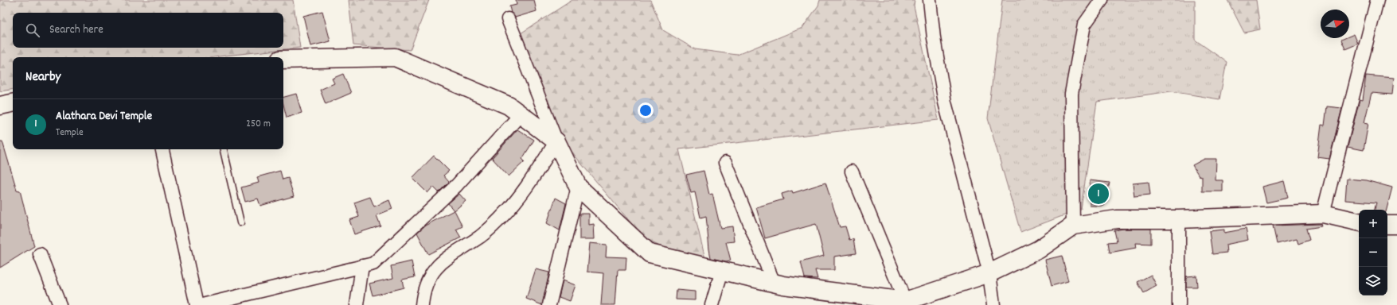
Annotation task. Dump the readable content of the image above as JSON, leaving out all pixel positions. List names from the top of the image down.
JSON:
{
  "north": "right",
  "page": {
    "search": "Search here",
    "heading": "Nearby",
    "list": [
      {
        "mark": "1",
        "name": "Alathara Devi Temple",
        "note": "Temple",
        "value": "250 m"
      }
    ],
    "pins": "1",
    "map_buttons": ["+", "−"]
  }
}
